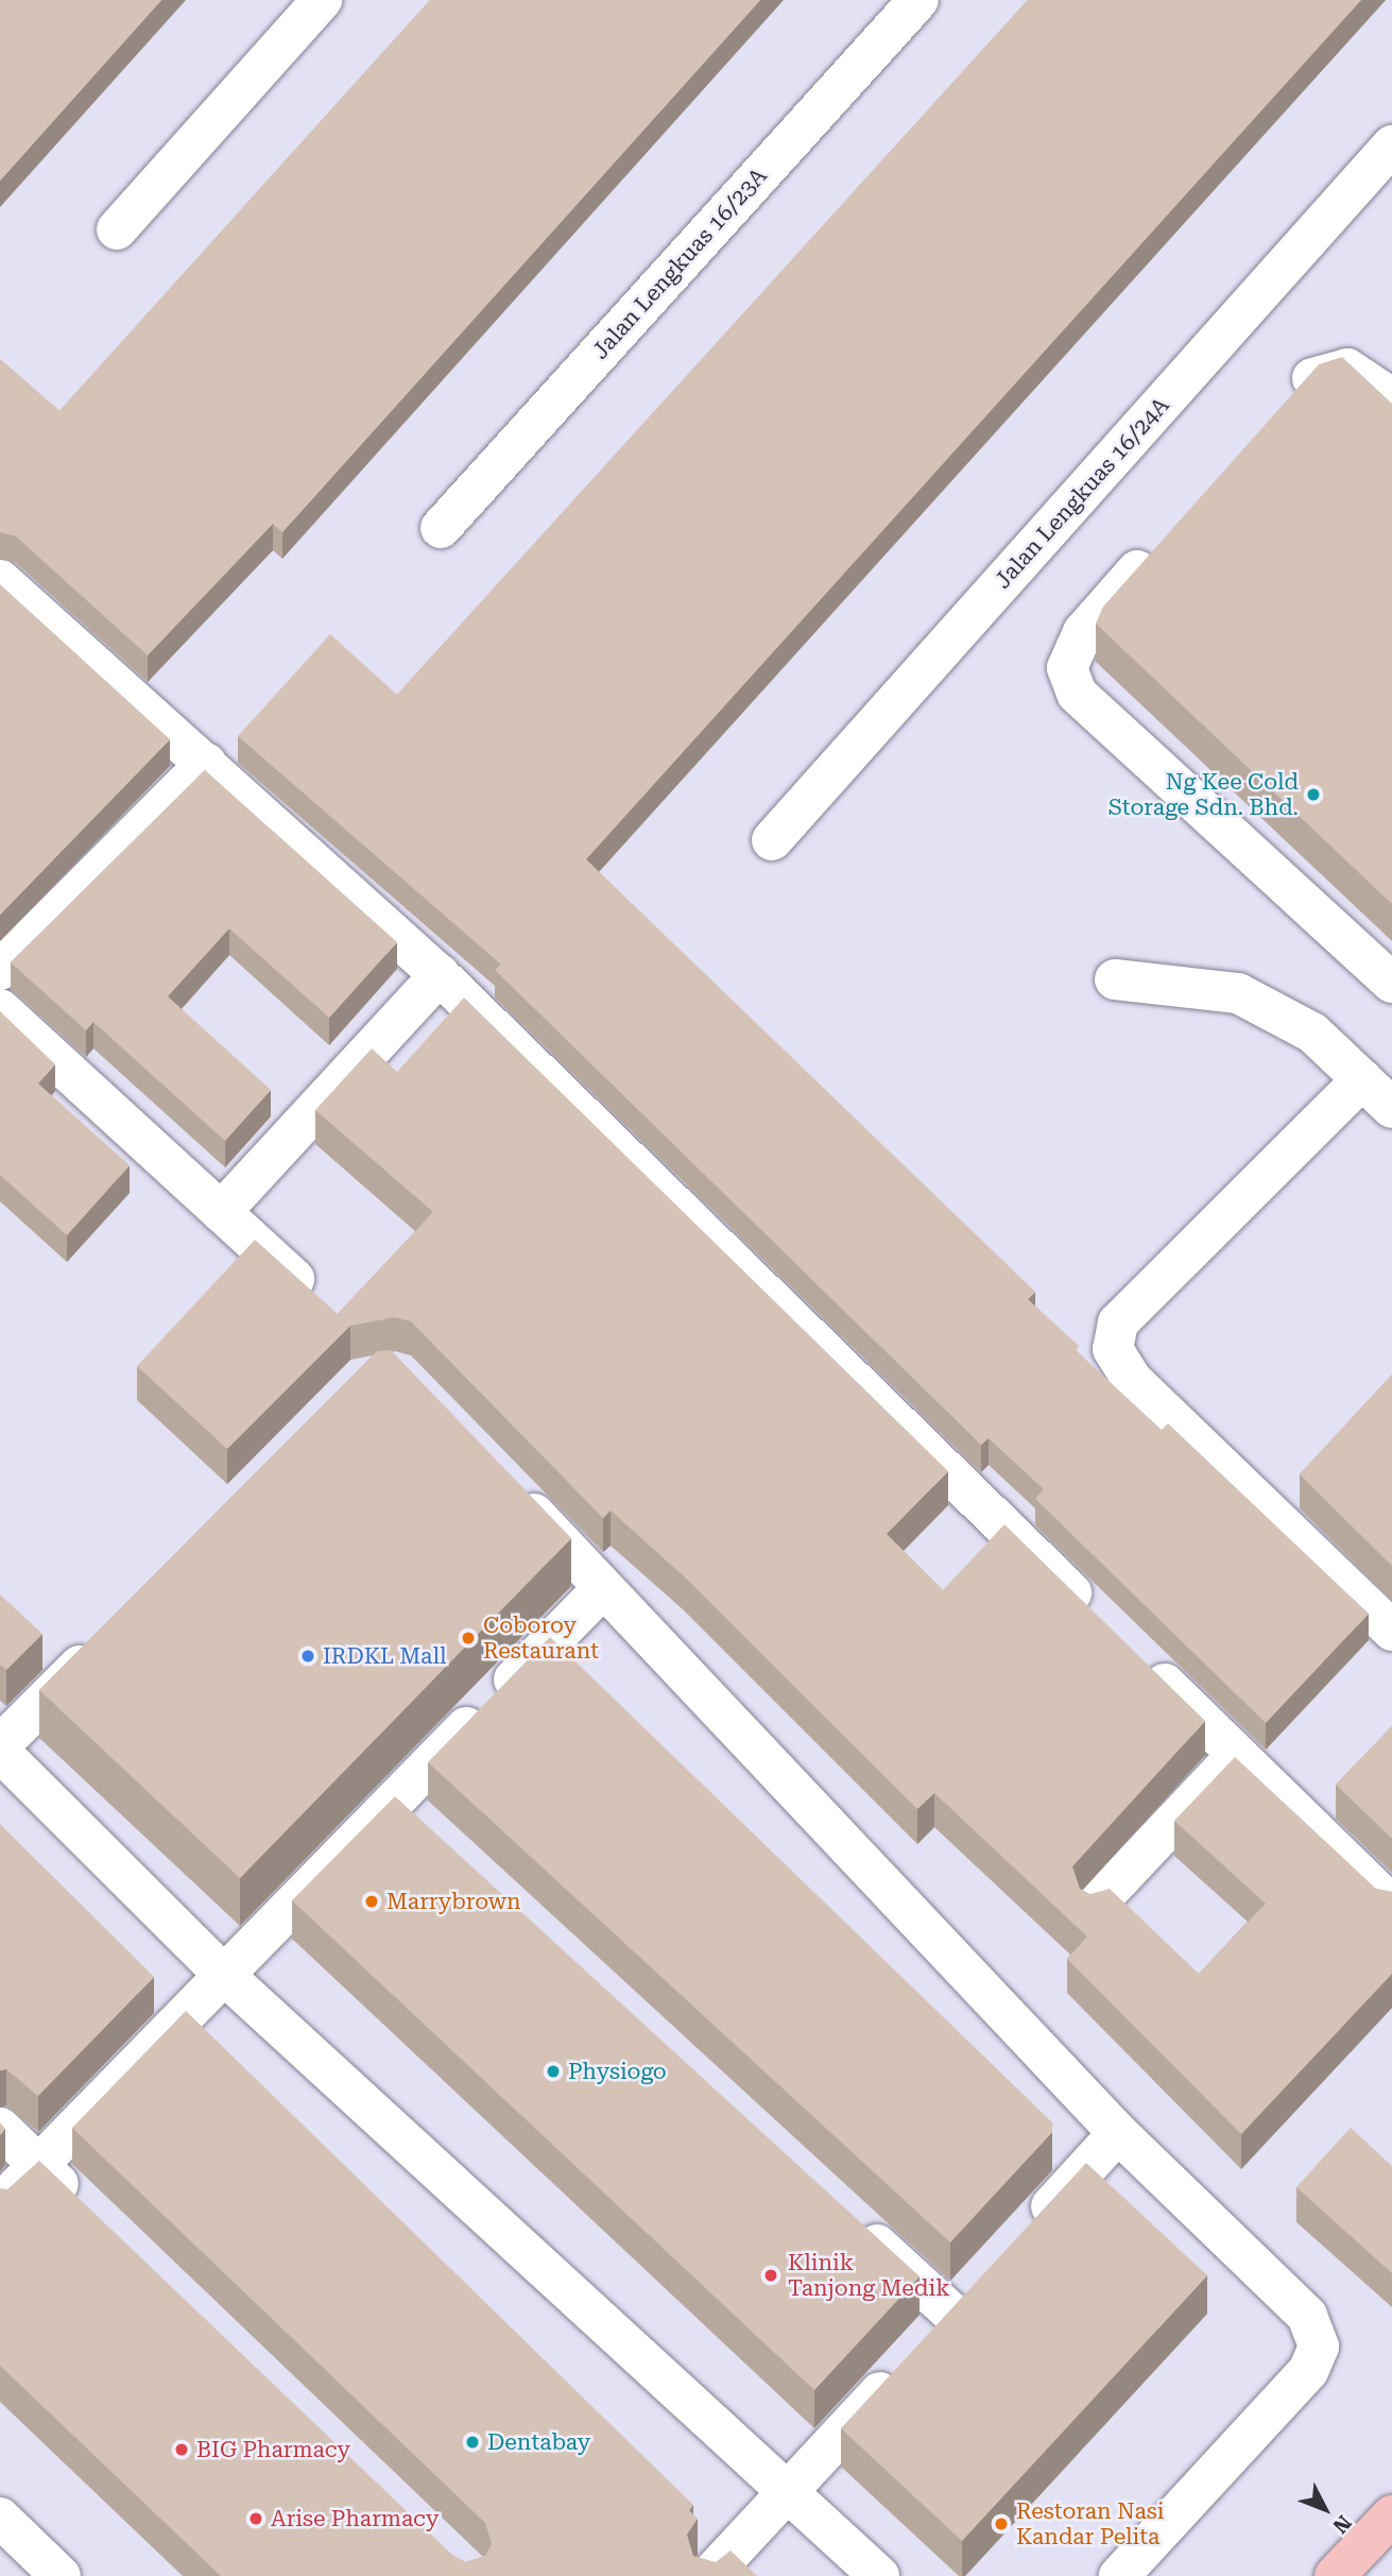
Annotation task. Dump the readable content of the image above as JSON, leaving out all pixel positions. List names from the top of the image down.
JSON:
{
  "streets": {
    "street": ["Jalan Lengkuas 16/23A", "Jalan Lengkuas 16/24A"]
  },
  "places": [
    "Ng Kee Cold Storage Sdn. Bhd.",
    "Coboroy Restaurant",
    "IRDKL Mall",
    "Marrybrown",
    "Physiogo",
    "Klinik Tanjong Medik",
    "Dentabay",
    "BIG Pharmacy",
    "Arise Pharmacy",
    "Restoran Nasi Kandar Pelita"
  ],
  "north": "bottom right"
}
